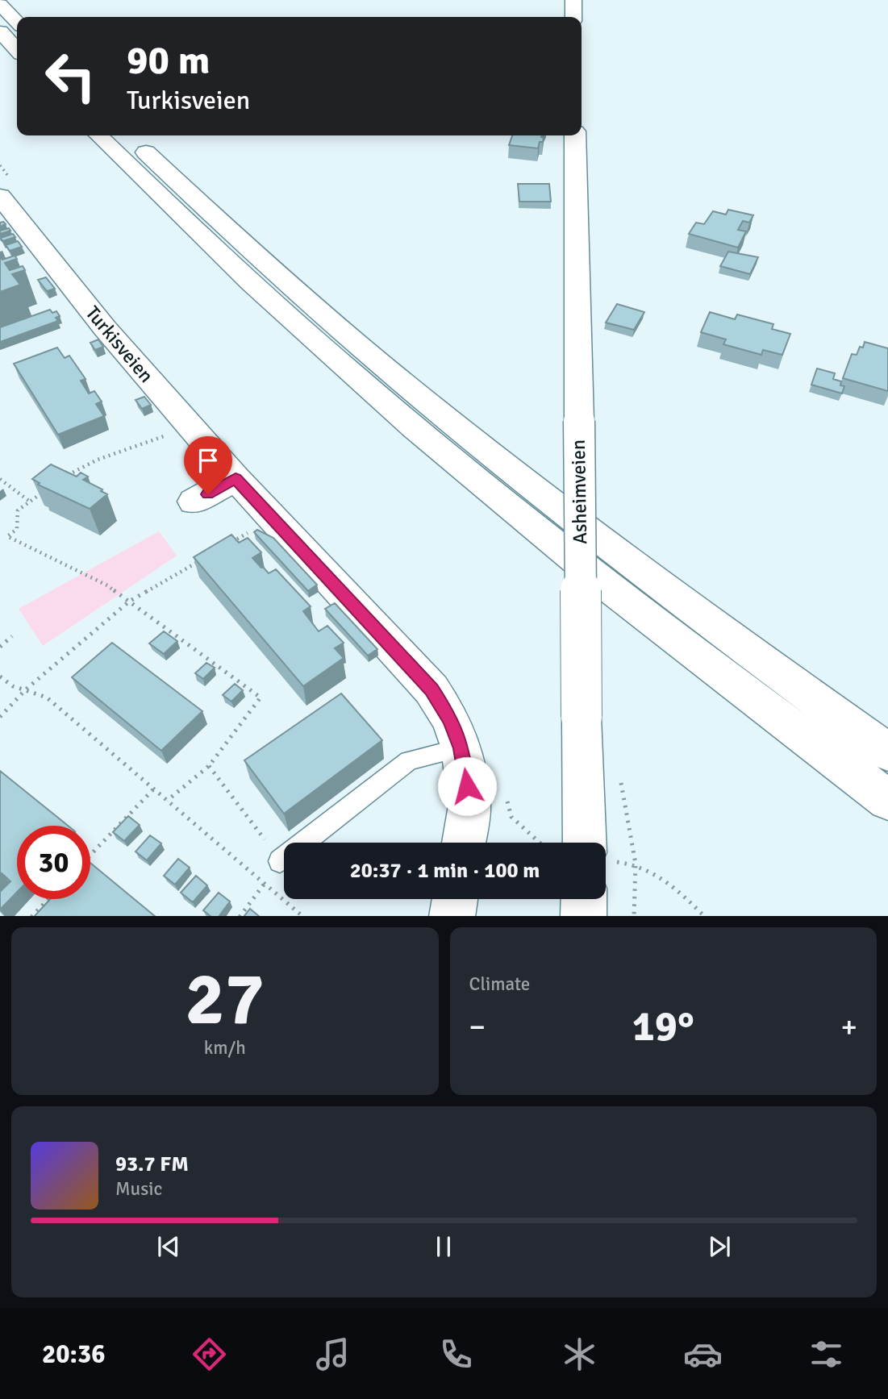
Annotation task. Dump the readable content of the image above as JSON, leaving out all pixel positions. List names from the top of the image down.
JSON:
{
  "streets": {
    "main road": ["Turkisveien", "Asheimveien"]
  },
  "page": {
    "turn": ["90 m", "Turkisveien"],
    "limit": "30",
    "trip": "20:37 · 1 min · 100 m",
    "tile": [
      ["27", "km/h"],
      "Climate"
    ],
    "heat": ["−", "19°", "+"],
    "song": ["93.7 FM", "Music"],
    "tabs": "20:36"
  }
}
